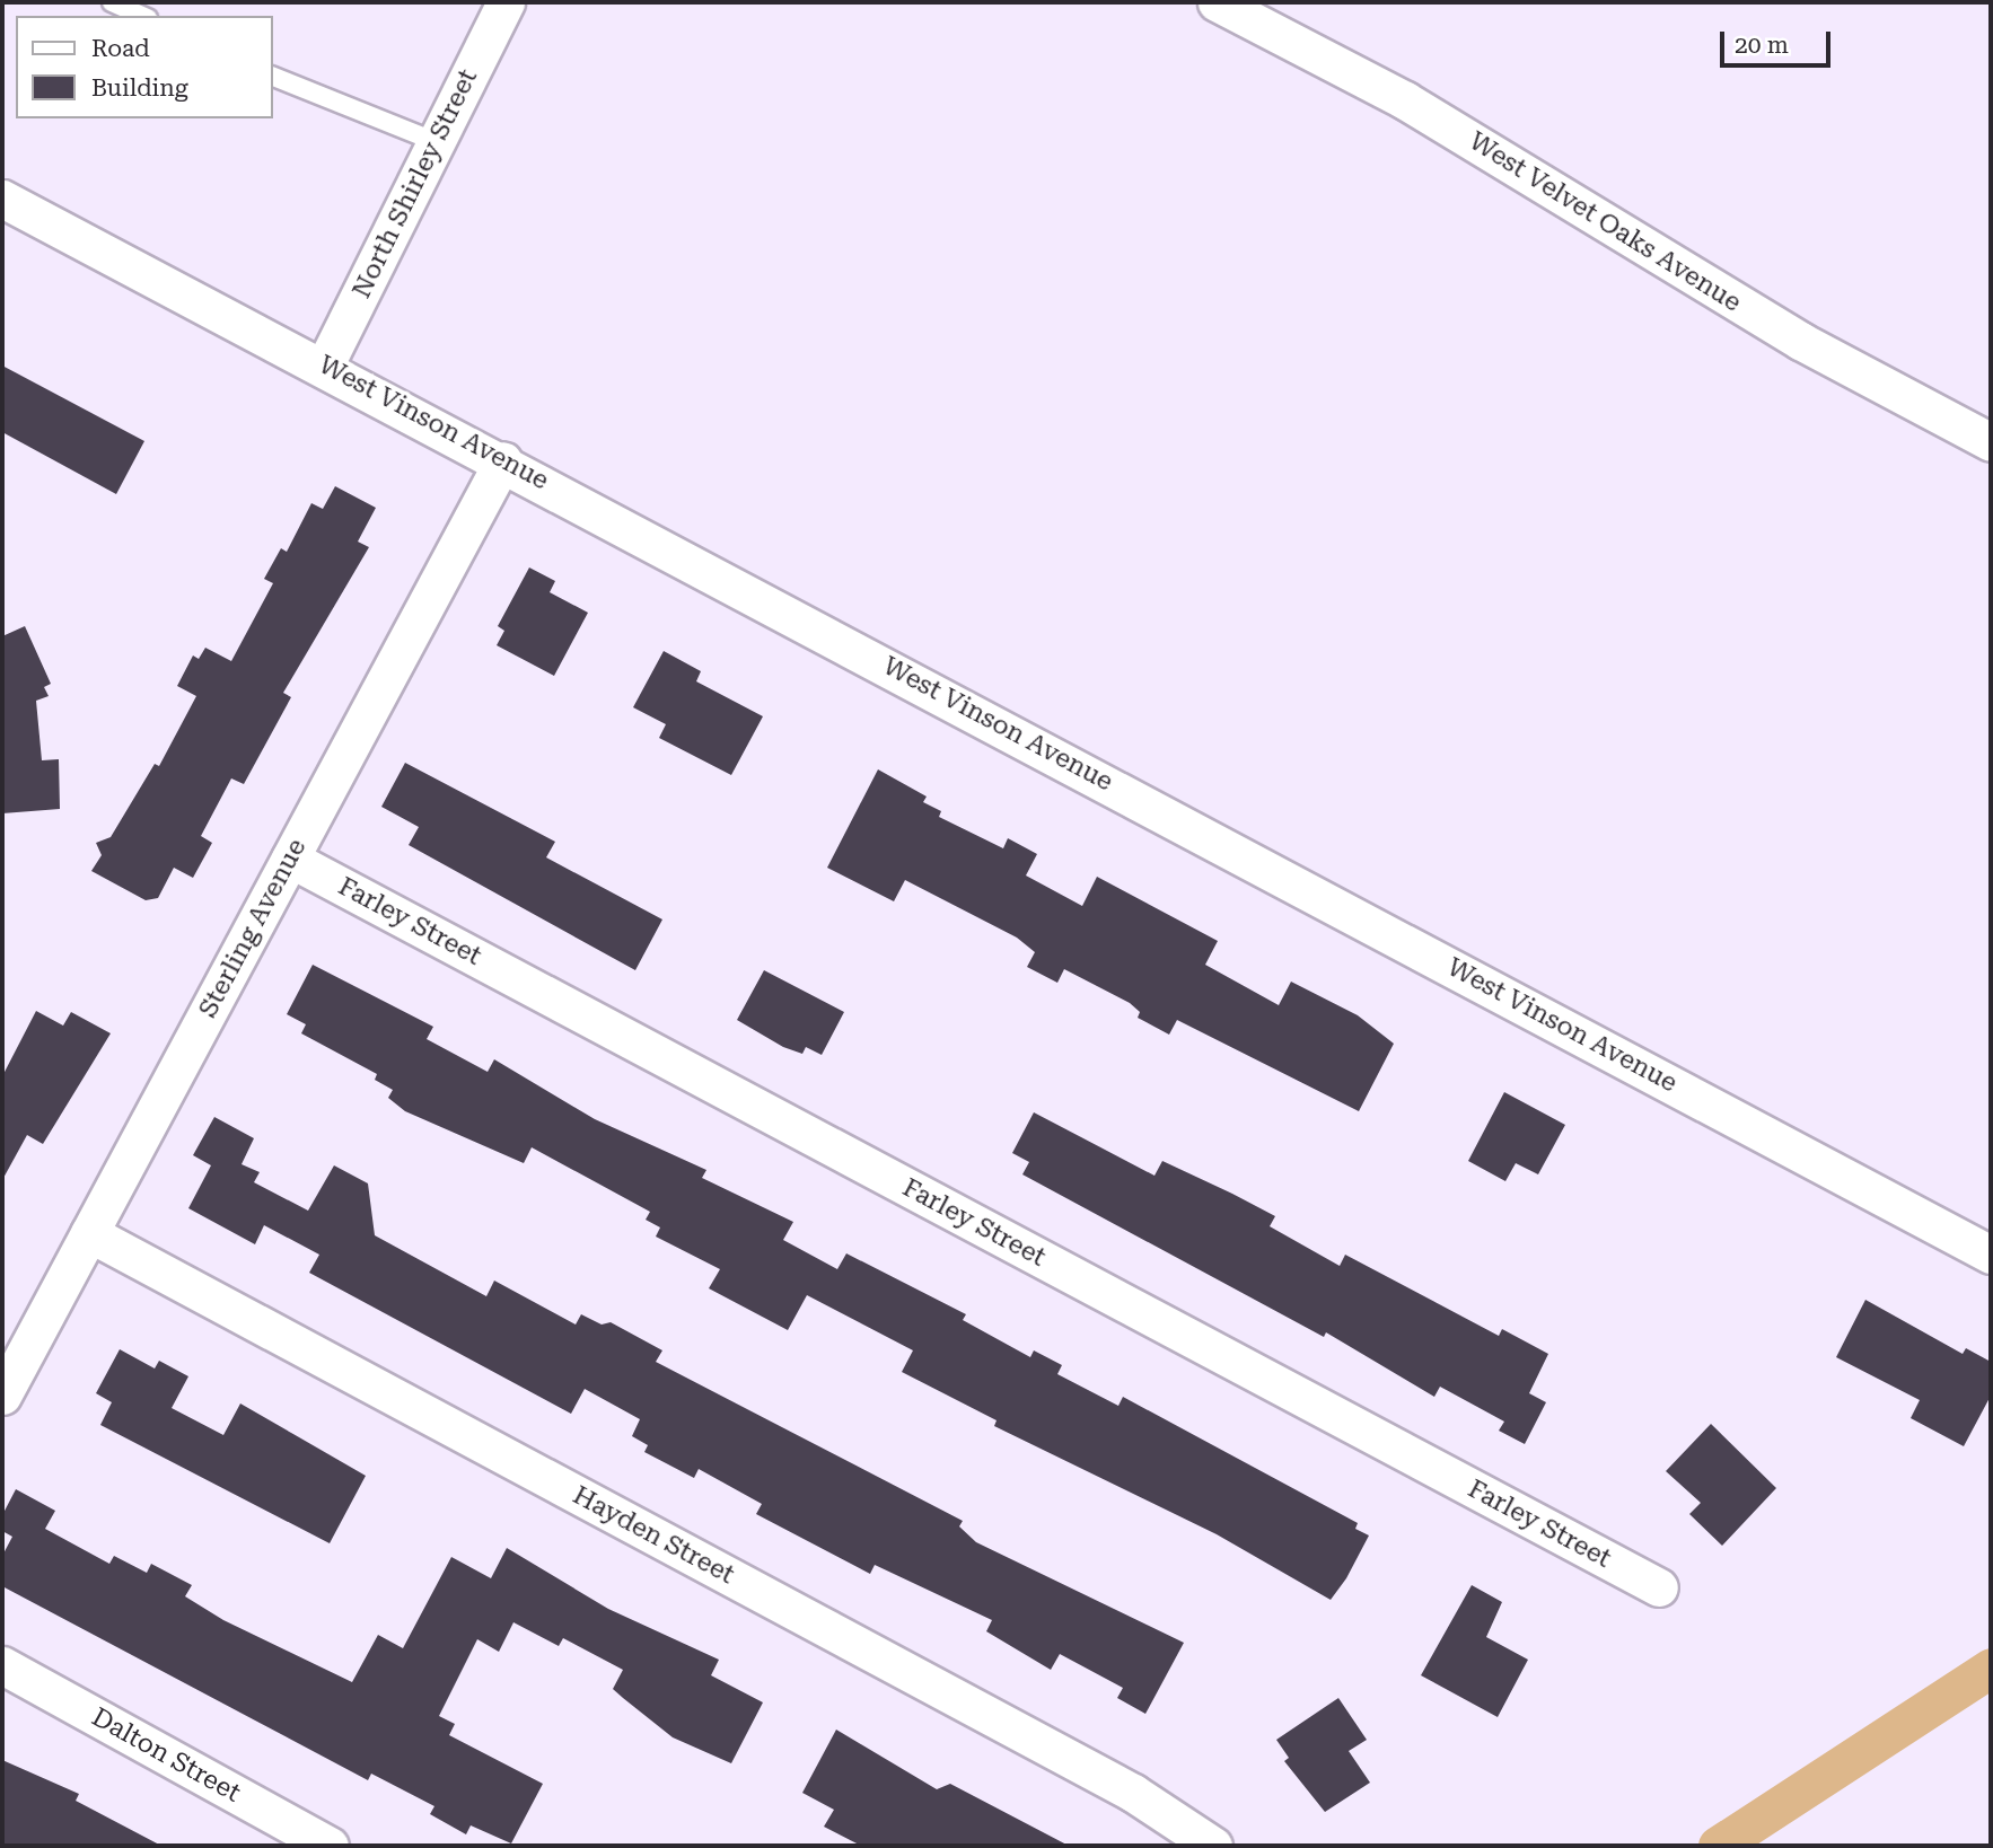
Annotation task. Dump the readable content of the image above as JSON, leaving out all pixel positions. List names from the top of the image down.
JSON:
{
  "streets": {
    "street": [
      "North Shirley Street",
      "West Velvet Oaks Avenue",
      "West Vinson Avenue",
      "Farley Street",
      "Sterling Avenue",
      "Hayden Street",
      "Dalton Street"
    ]
  },
  "crossings": [
    ["North Shirley Street", "West Vinson Avenue"],
    ["West Vinson Avenue", "Sterling Avenue"],
    ["Farley Street", "Sterling Avenue"],
    ["Sterling Avenue", "Hayden Street"]
  ],
  "legend": ["Road", "Building"],
  "scale_bar": "20 m"
}
